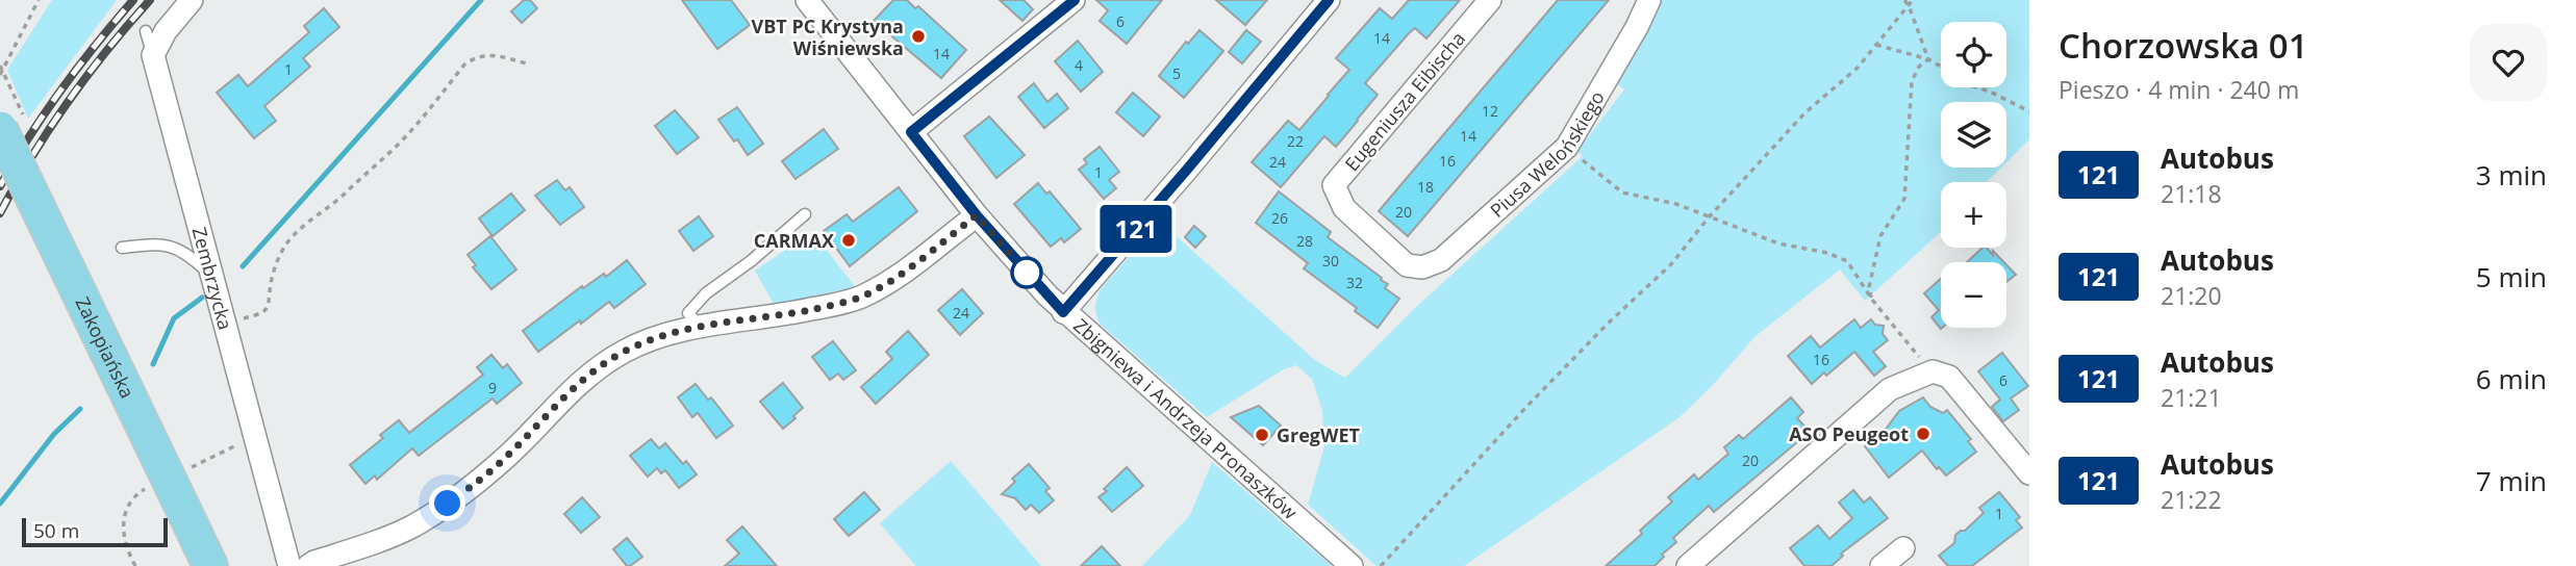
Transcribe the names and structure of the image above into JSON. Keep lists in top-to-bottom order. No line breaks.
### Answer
{"streets":{"main road":["Zakopiańska"],"street":["Eugeniusza Eibischa","Piusa Welońskiego","Zembrzycka","Zbigniewa i Andrzeja Pronaszków"]},"crossings":[["Eugeniusza Eibischa","Piusa Welońskiego"]],"places":["VBT PC Krystyna Wiśniewska","CARMAX","ASO Peugeot","GregWET"],"lines":["bus line 121"],"house_numbers":["6","14","14","4","1","5","12","14","22","16","24","1","18","20","26","28","30","32","24","16","6","9","20","1"],"scale_bar":"50 m","page":{"on_map":"121","heading":["Chorzowska 01","Pieszo · 4 min · 240 m"],"map_buttons":["+","−"],"list":[{"mark":"121","name":"Autobus","note":"21:18","value":"3 min"},{"mark":"121","name":"Autobus","note":"21:20","value":"5 min"},{"mark":"121","name":"Autobus","note":"21:21","value":"6 min"},{"mark":"121","name":"Autobus","note":"21:22","value":"7 min"}],"scale":"50 m"}}
